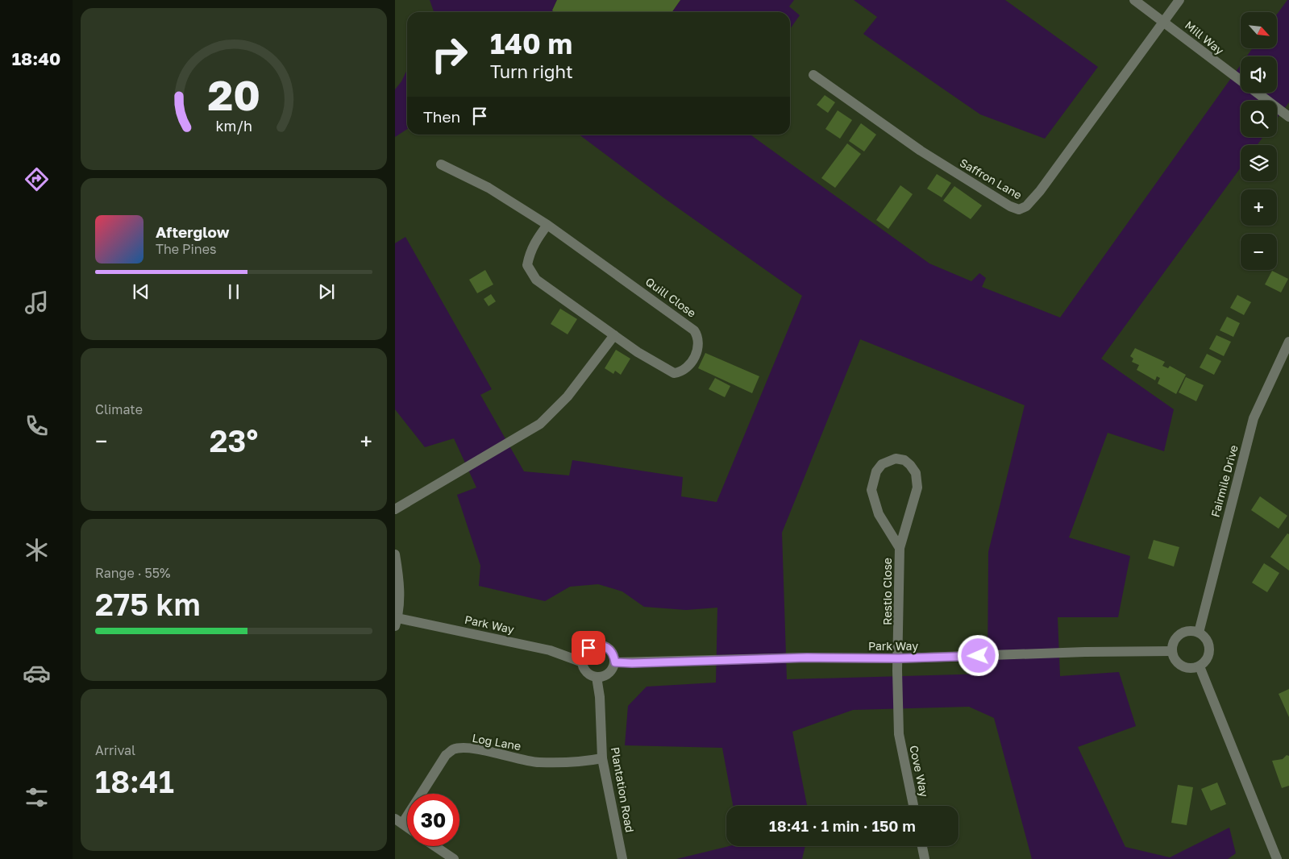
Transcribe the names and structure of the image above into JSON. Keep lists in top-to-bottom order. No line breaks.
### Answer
{"streets":{"street":["Mill Way","Saffron Lane","Quill Close","Fairmile Drive","Restio Close","Park Way","Log Lane","Cove Way","Plantation Road"]},"crossings":[["Mill Way","Saffron Lane"],["Fairmile Drive","Park Way"],["Restio Close","Park Way"],["Restio Close","Cove Way"],["Park Way","Plantation Road"],["Log Lane","Plantation Road"]],"north":"bottom right","page":{"tabs":"18:40","map_buttons":["+","−"],"turn":["140 m","Turn right"],"then":"Then","song":["Afterglow","The Pines"],"tile":["Climate",["Range · 55%","275 km"],["Arrival","18:41"]],"heat":["−","23°","+"],"limit":"30","trip":"18:41 · 1 min · 150 m","gauge":["20","km/h"]}}
